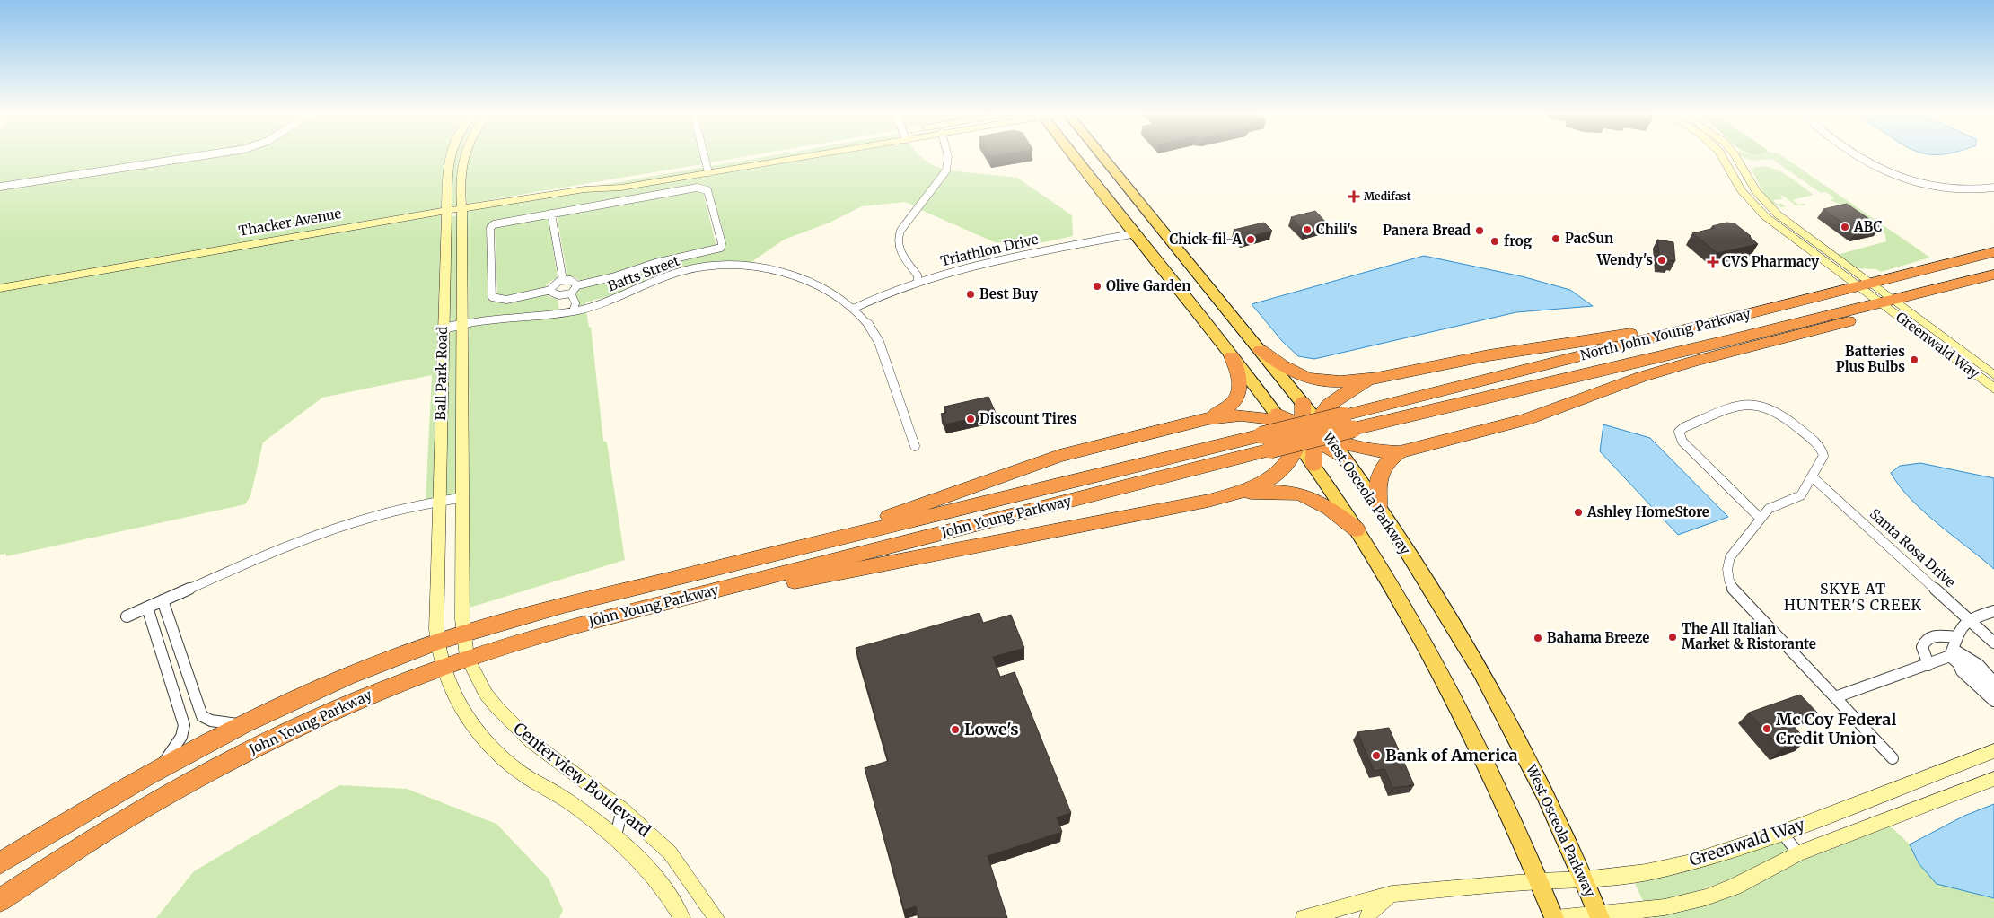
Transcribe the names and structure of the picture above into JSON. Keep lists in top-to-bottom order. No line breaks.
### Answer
{"streets":{"highway":["North John Young Parkway","John Young Parkway"],"main road":["West Osceola Parkway"],"street":["Thacker Avenue","Triathlon Drive","Batts Street","Greenwald Way","Ball Park Road","Santa Rosa Drive","Centerview Boulevard"]},"crossings":[["Thacker Avenue","Ball Park Road"],["Triathlon Drive","Batts Street"],["Batts Street","Ball Park Road"],["North John Young Parkway","Greenwald Way"],["North John Young Parkway","John Young Parkway"],["Greenwald Way","West Osceola Parkway"],["Ball Park Road","John Young Parkway"],["Ball Park Road","Centerview Boulevard"],["John Young Parkway","Centerview Boulevard"]],"districts":["SKYE AT HUNTER'S CREEK"],"places":{"health":["Medifast","CVS Pharmacy"],"other":["ABC","Chili's","Panera Bread","PacSun","Chick-fil-A","frog","Wendy's","Olive Garden","Best Buy","Batteries Plus Bulbs","Discount Tires","Ashley HomeStore","The All Italian Market & Ristorante","Bahama Breeze","Mc Coy Federal Credit Union","Lowe's","Bank of America"]}}
